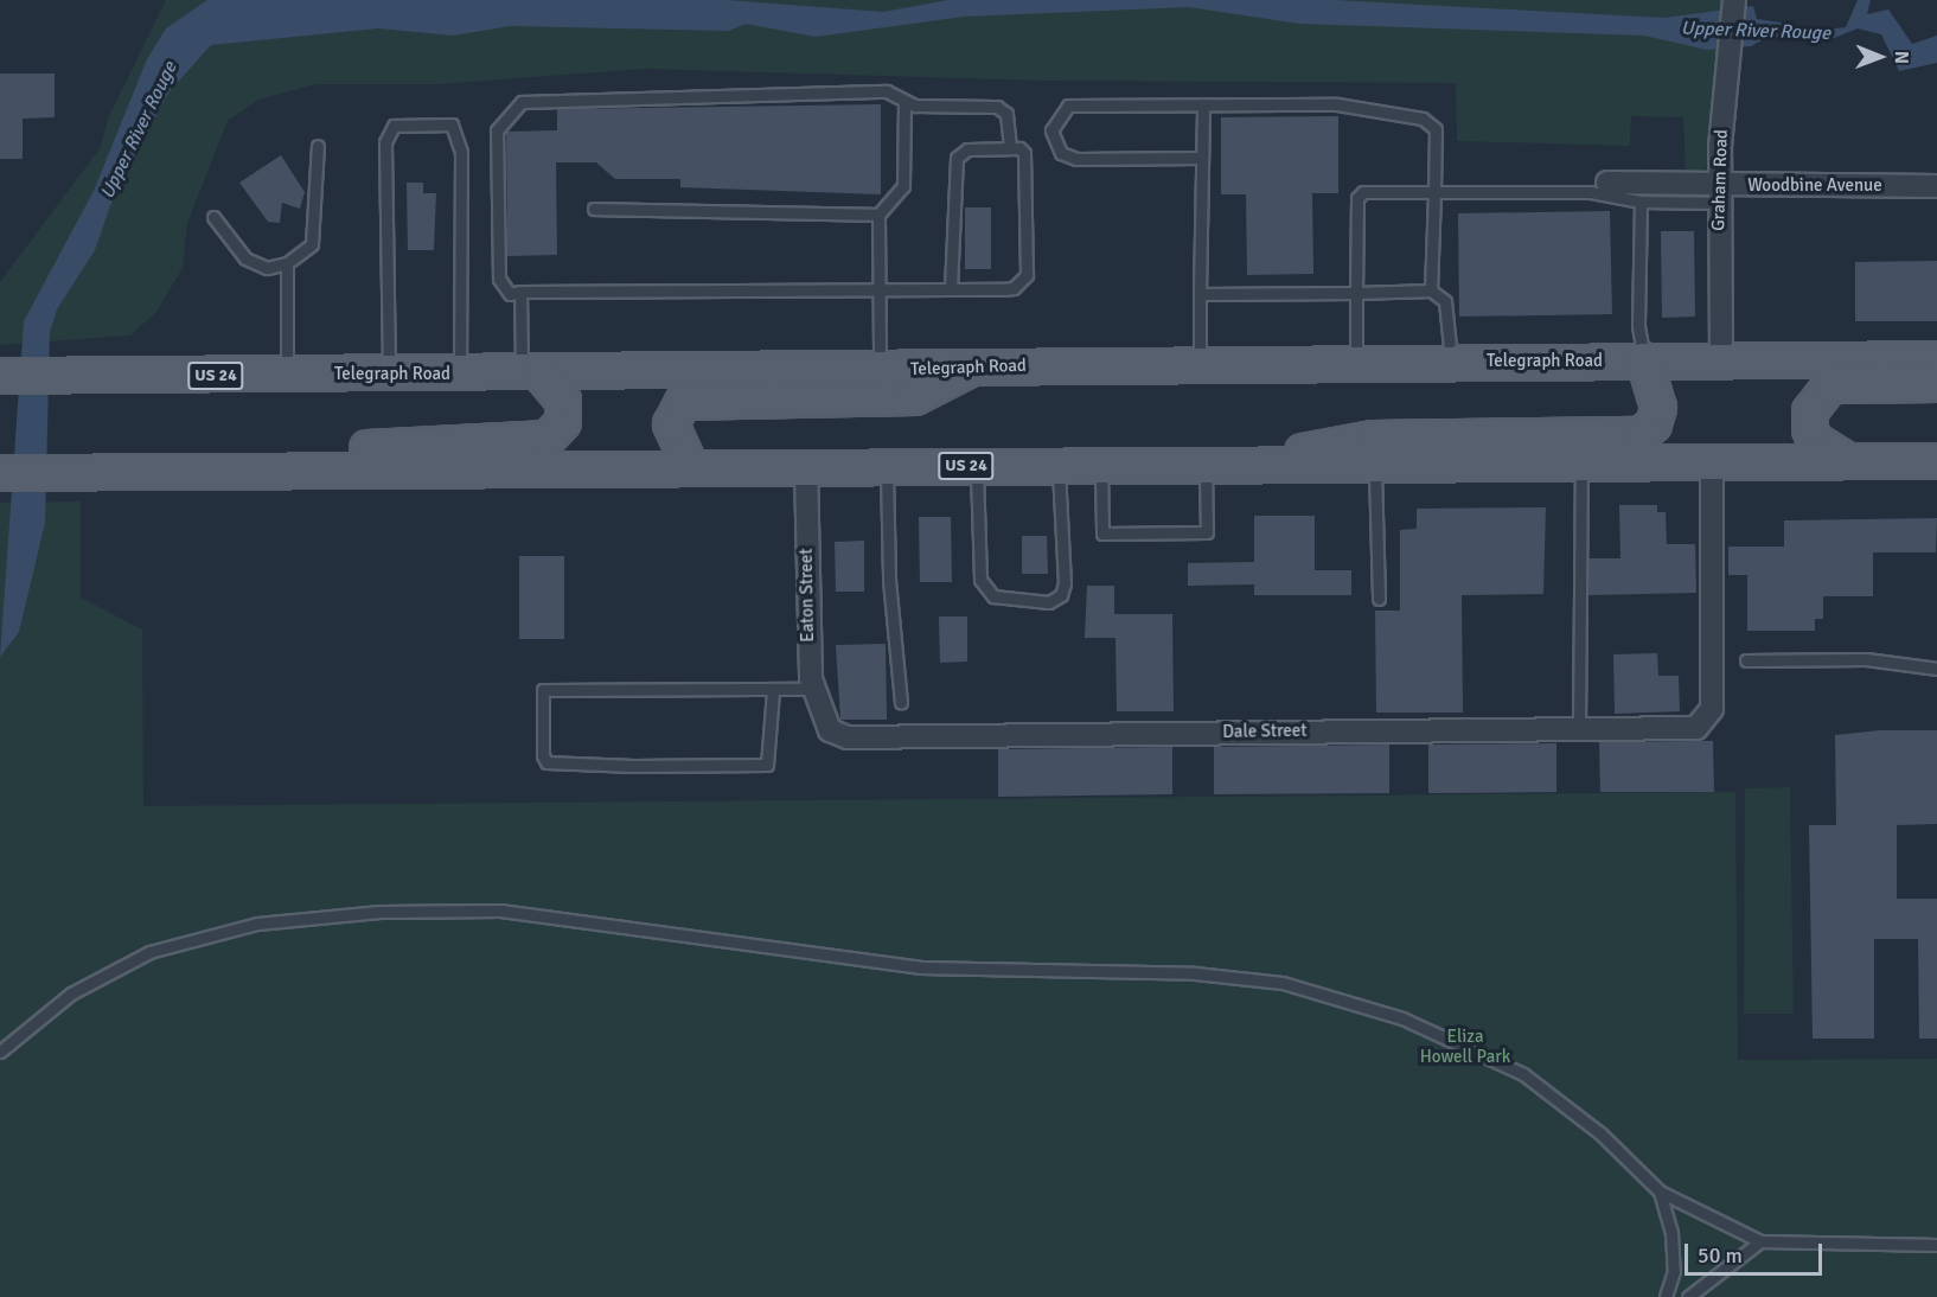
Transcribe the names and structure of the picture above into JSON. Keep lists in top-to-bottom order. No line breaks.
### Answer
{"streets":{"main road":["Telegraph Road","US 24"],"street":["Graham Road","Woodbine Avenue","Eaton Street","Dale Street"]},"crossings":[["Graham Road","Woodbine Avenue"],["Graham Road","Telegraph Road"],["US 24","Eaton Street"],["US 24","Dale Street"],["Eaton Street","Dale Street"]],"water":["Upper River Rouge"],"parks":["Eliza Howell Park"],"scale_bar":"50 m","north":"right"}
